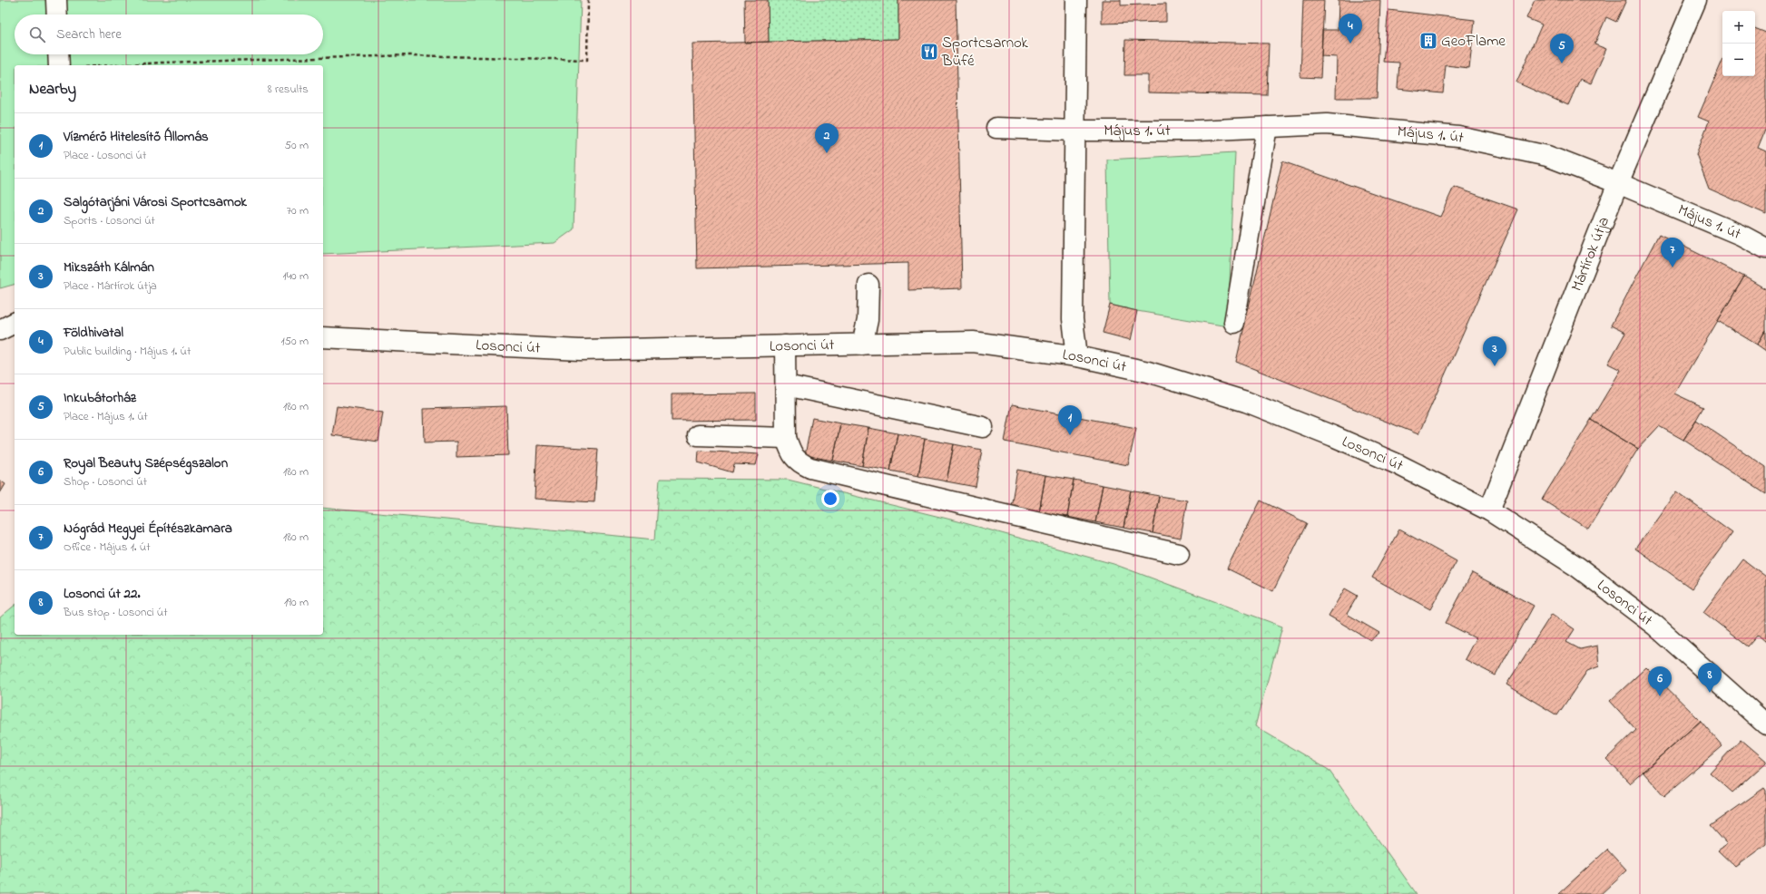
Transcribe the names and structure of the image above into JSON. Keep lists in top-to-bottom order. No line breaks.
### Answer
{"streets":{"street":["Május 1. út","Mártírok útja","Losonci út"]},"crossings":[["Május 1. út","Mártírok útja"],["Mártírok útja","Losonci út"]],"places":{"building":["GeoFlame"],"restaurant":["Sportcsarnok Büfé"]},"page":{"map_buttons":["+","−"],"pins":["4","5","2","7","3","1","8","6"],"search":"Search here","heading":["Nearby","8 results"],"list":[{"mark":"1","name":"Vízmérő Hitelesítő Állomás","note":"Place · Losonci út","value":"50 m"},{"mark":"2","name":"Salgótarjáni Városi Sportcsarnok","note":"Sports · Losonci út","value":"70 m"},{"mark":"3","name":"Mikszáth Kálmán","note":"Place · Mártírok útja","value":"140 m"},{"mark":"4","name":"Földhivatal","note":"Public building · Május 1. út","value":"150 m"},{"mark":"5","name":"Inkubátorház","note":"Place · Május 1. út","value":"180 m"},{"mark":"6","name":"Royal Beauty Szépségszalon","note":"Shop · Losonci út","value":"180 m"},{"mark":"7","name":"Nógrád Megyei Építészkamara","note":"Office · Május 1. út","value":"180 m"},{"mark":"8","name":"Losonci út 22.","note":"Bus stop · Losonci út","value":"190 m"}]}}
